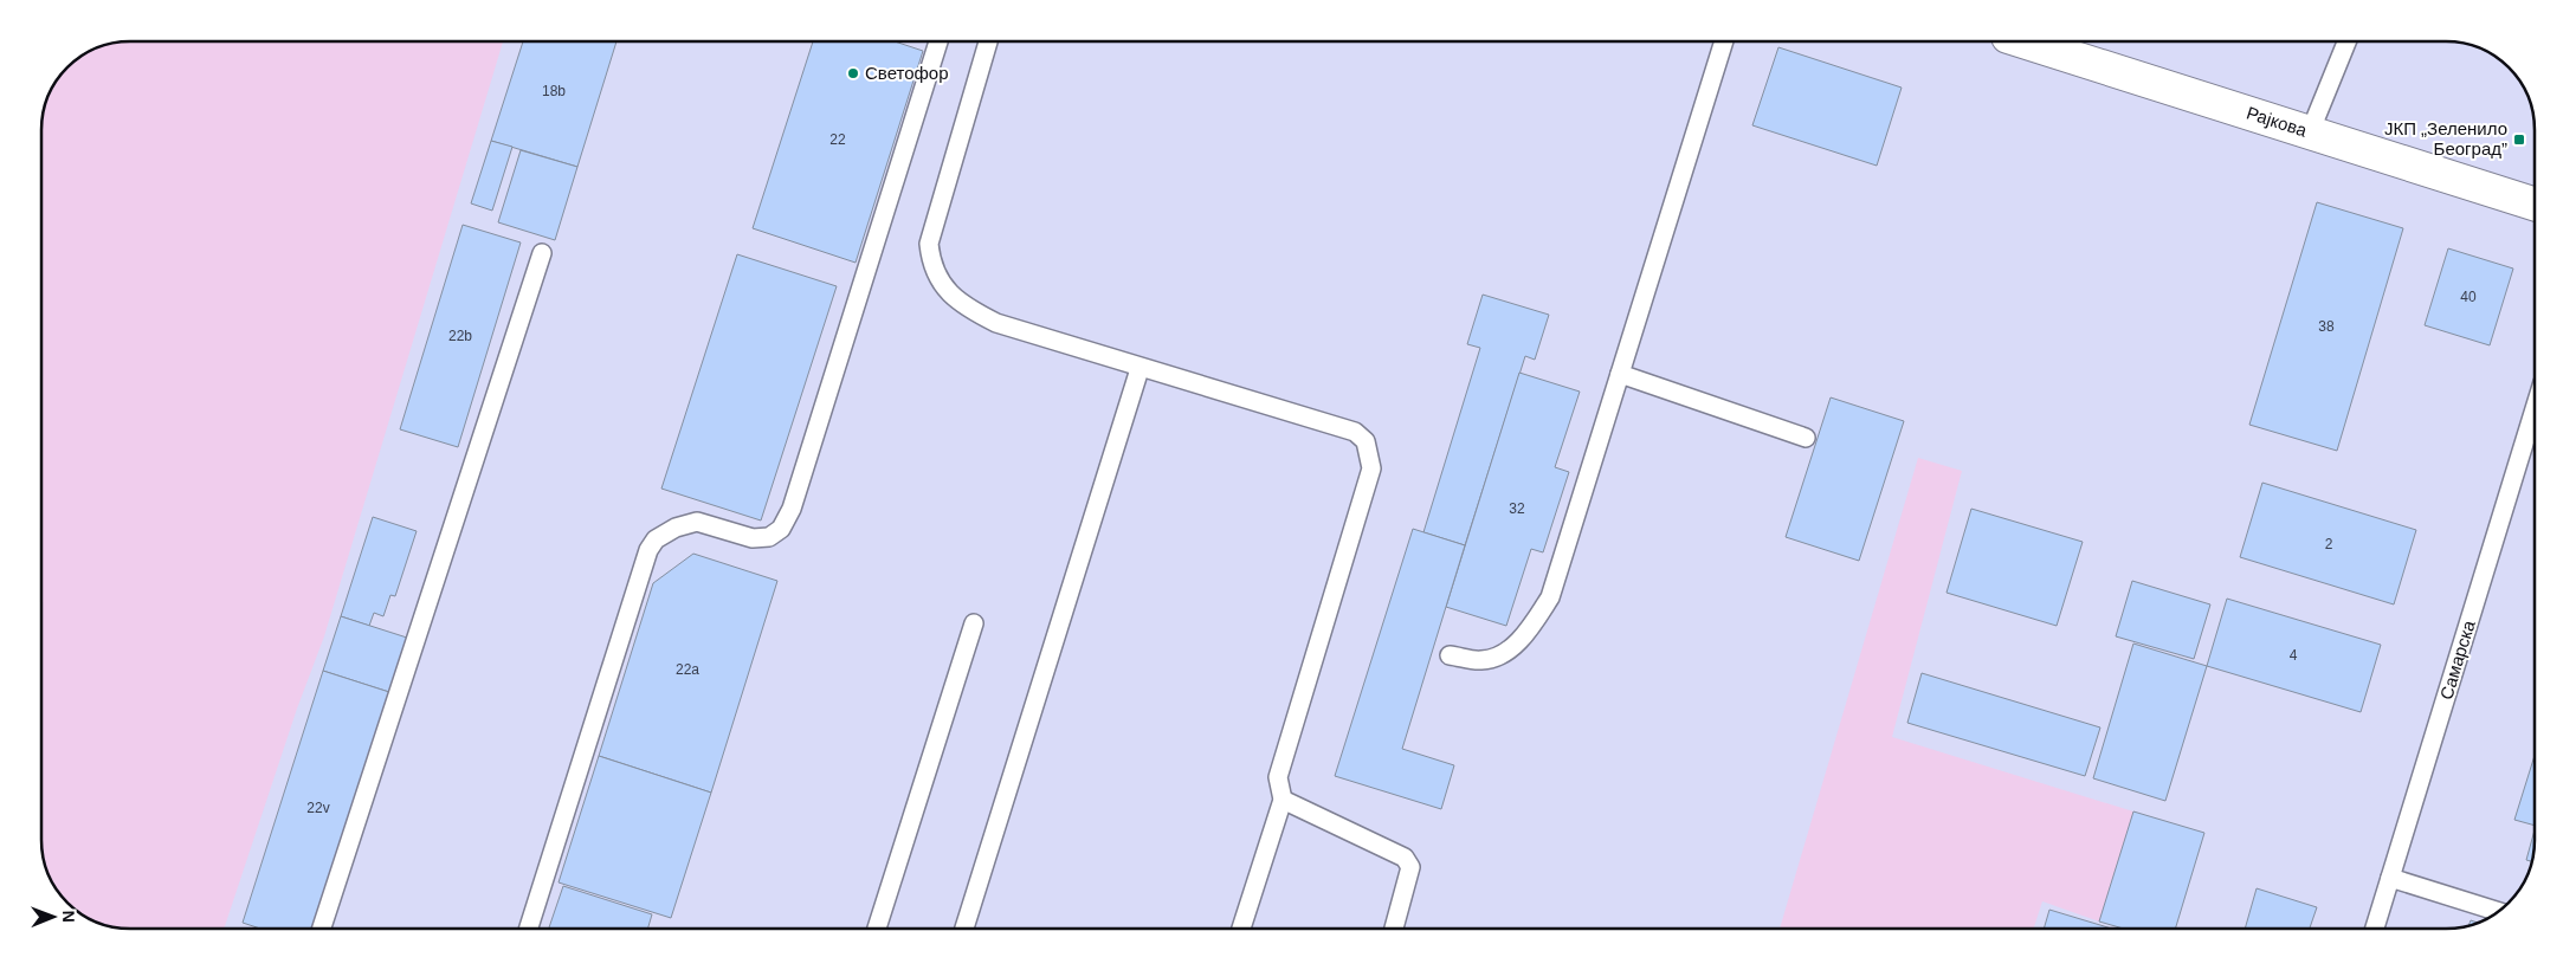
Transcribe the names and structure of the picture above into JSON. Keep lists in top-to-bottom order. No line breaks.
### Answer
{"streets":{"street":["Рајкова"],"lane":["Самарска"]},"places":{"other":["Светофор"],"transit":["ЈКП „Зеленило Београд”"]},"house_numbers":["18b","22","40","38","22b","32","2","4","22a","22v"],"north":"right"}
